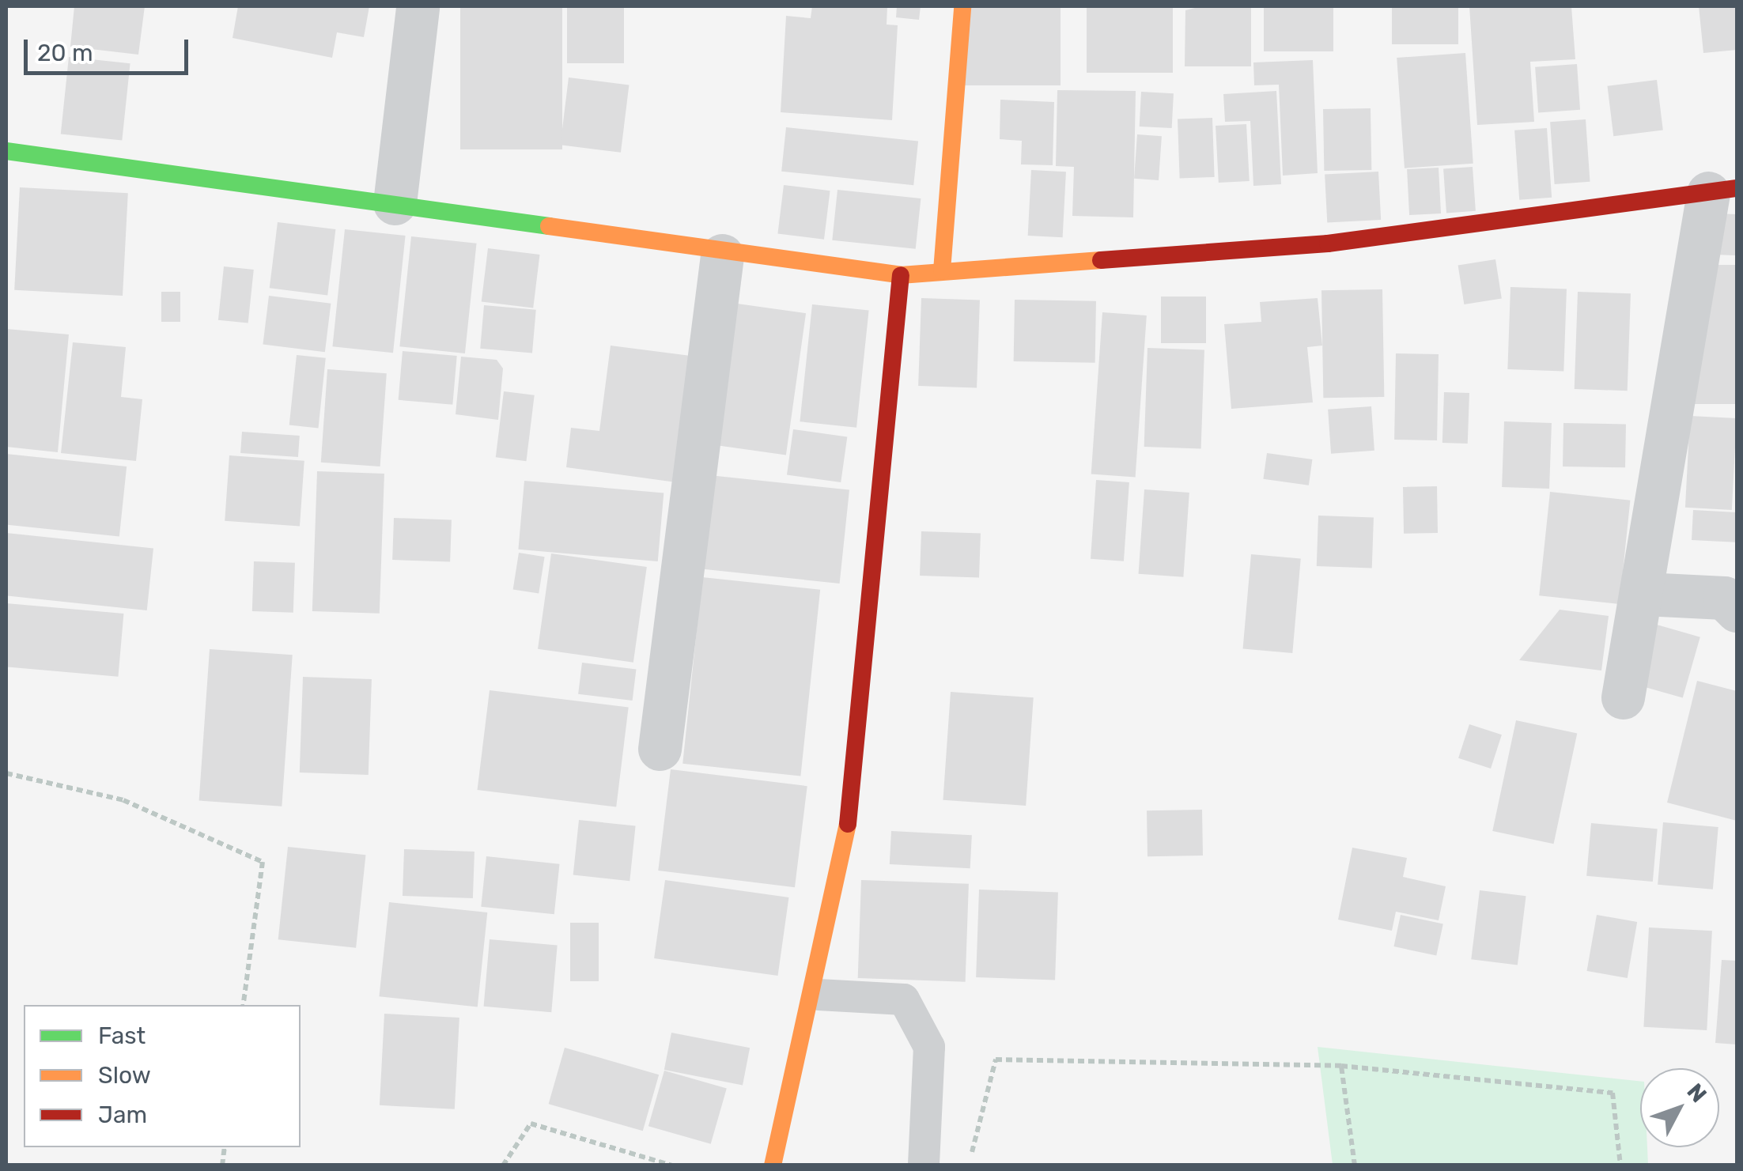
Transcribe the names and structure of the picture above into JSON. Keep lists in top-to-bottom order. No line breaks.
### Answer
{"legend":["Fast","Slow","Jam"],"scale_bar":"20 m","north":"top right"}
